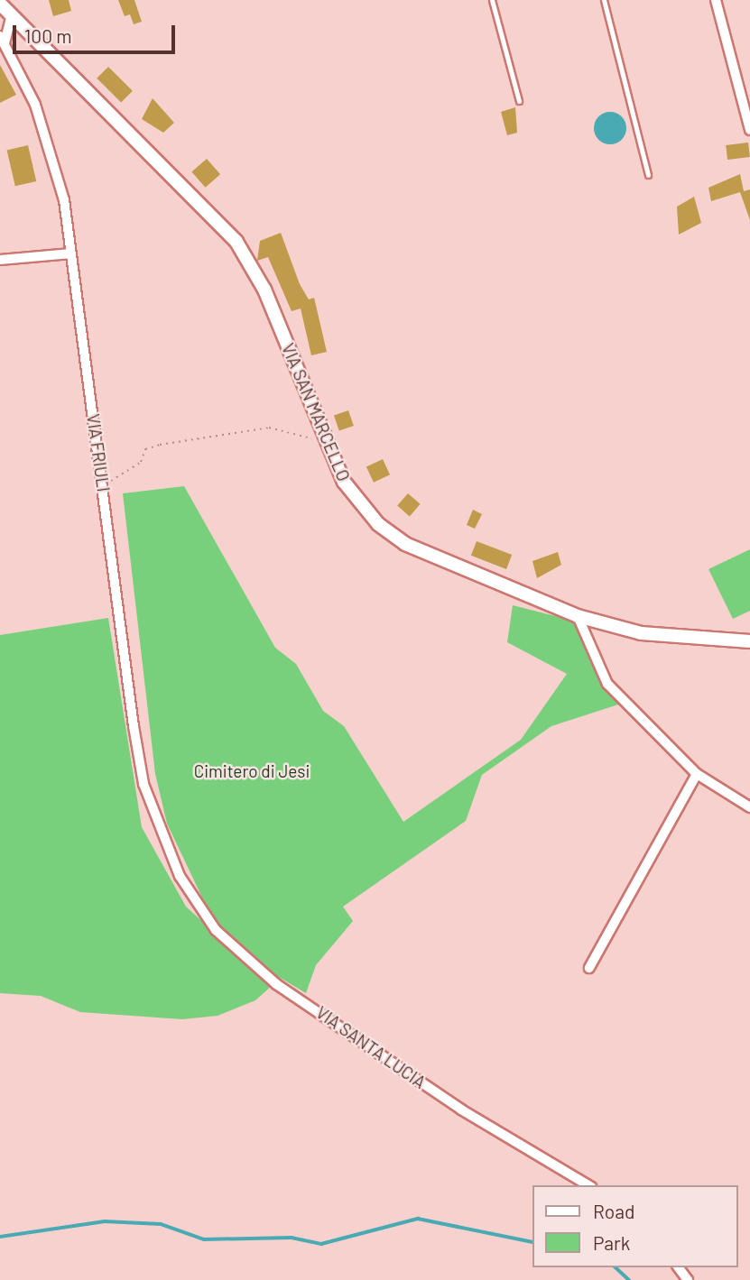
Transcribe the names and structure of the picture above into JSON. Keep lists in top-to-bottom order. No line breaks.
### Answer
{"streets":{"main road":["VIA SAN MARCELLO"],"street":["VIA FRIULI","VIA SANTA LUCIA"]},"crossings":[["VIA FRIULI","VIA SANTA LUCIA"]],"parks":["Cimitero di Jesi"],"legend":["Road","Park"],"scale_bar":"100 m"}
